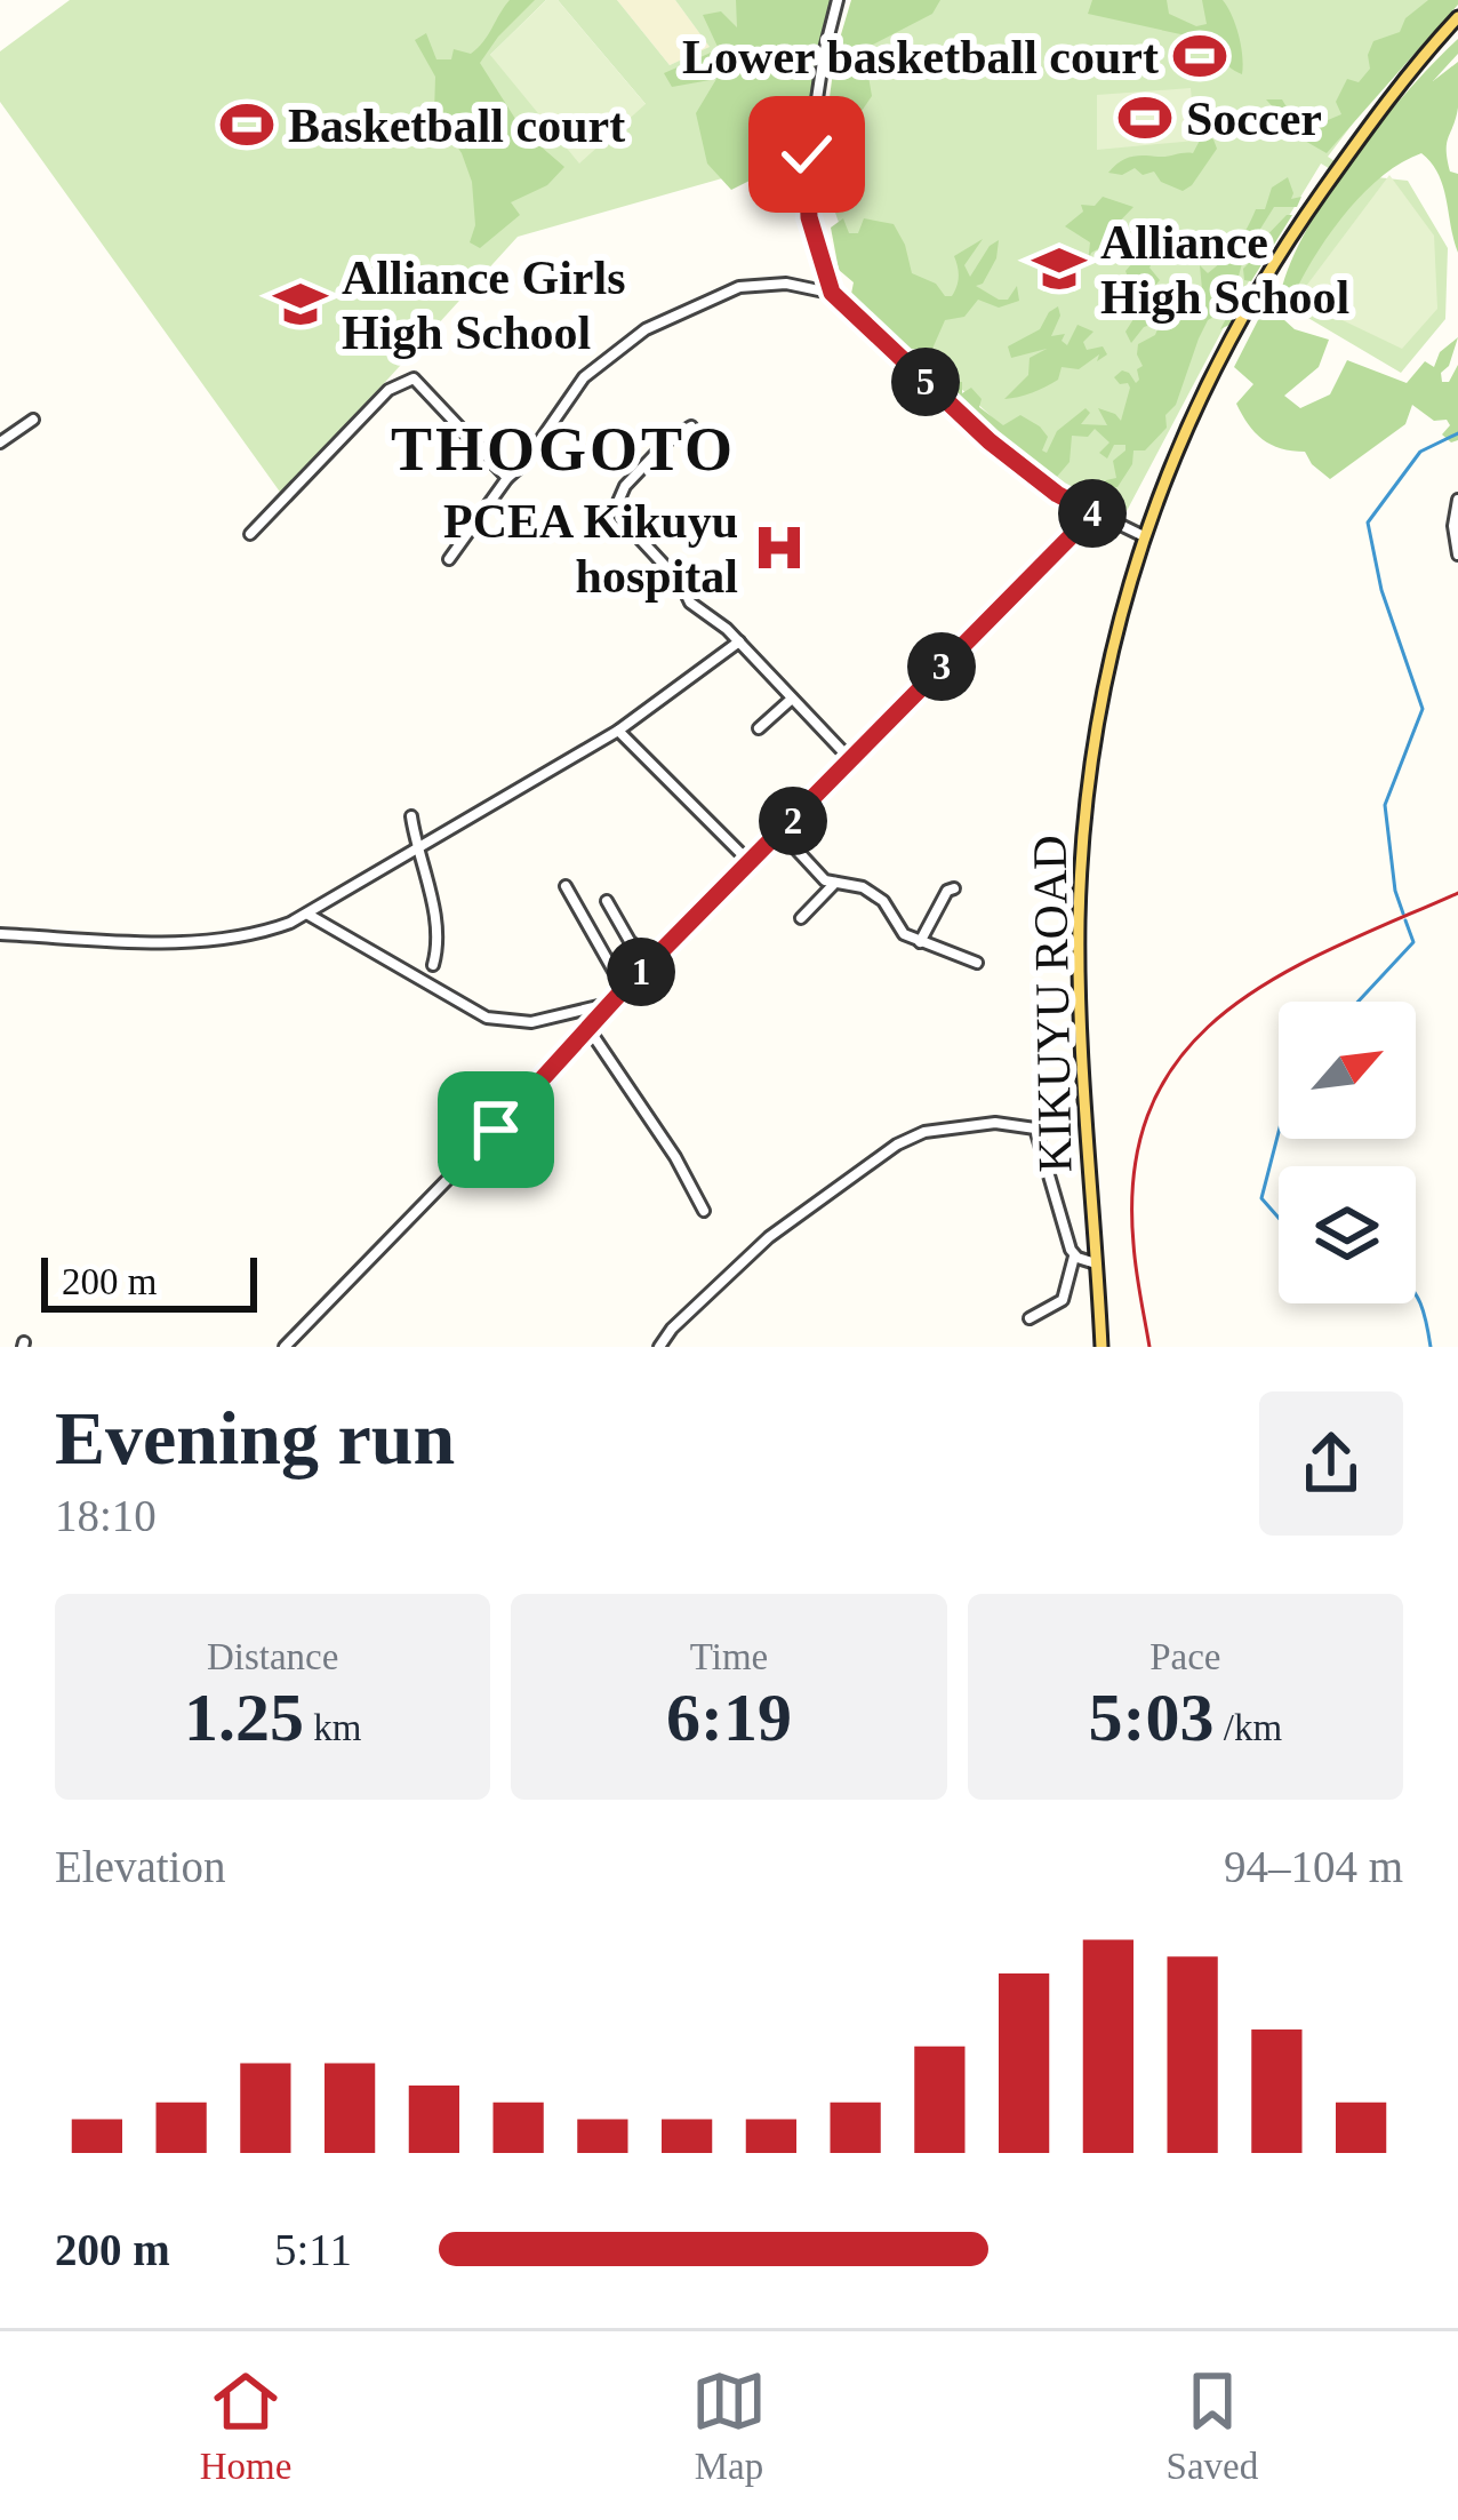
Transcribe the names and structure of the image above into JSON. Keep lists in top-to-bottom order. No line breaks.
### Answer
{"streets":{"main road":["KIKUYU ROAD"]},"districts":["THOGOTO"],"places":{"sports":["Lower basketball court","Soccer","Basketball court"],"school or university":["Alliance High School","Alliance Girls High School"],"hospital":["PCEA Kikuyu hospital"]},"scale_bar":"200 m","north":"top right","page":{"pins":["5","4","3","2","1"],"scale":"200 m","heading":["Evening run","18:10"],"stats":[["Distance","1.25 km"],["Time","6:19"],["Pace","5:03 /km"]],"chart":["Elevation","94–104 m"],"list":[{"name":"200 m","note":"5:11"}],"tabs":["Home","Map","Saved"]}}
